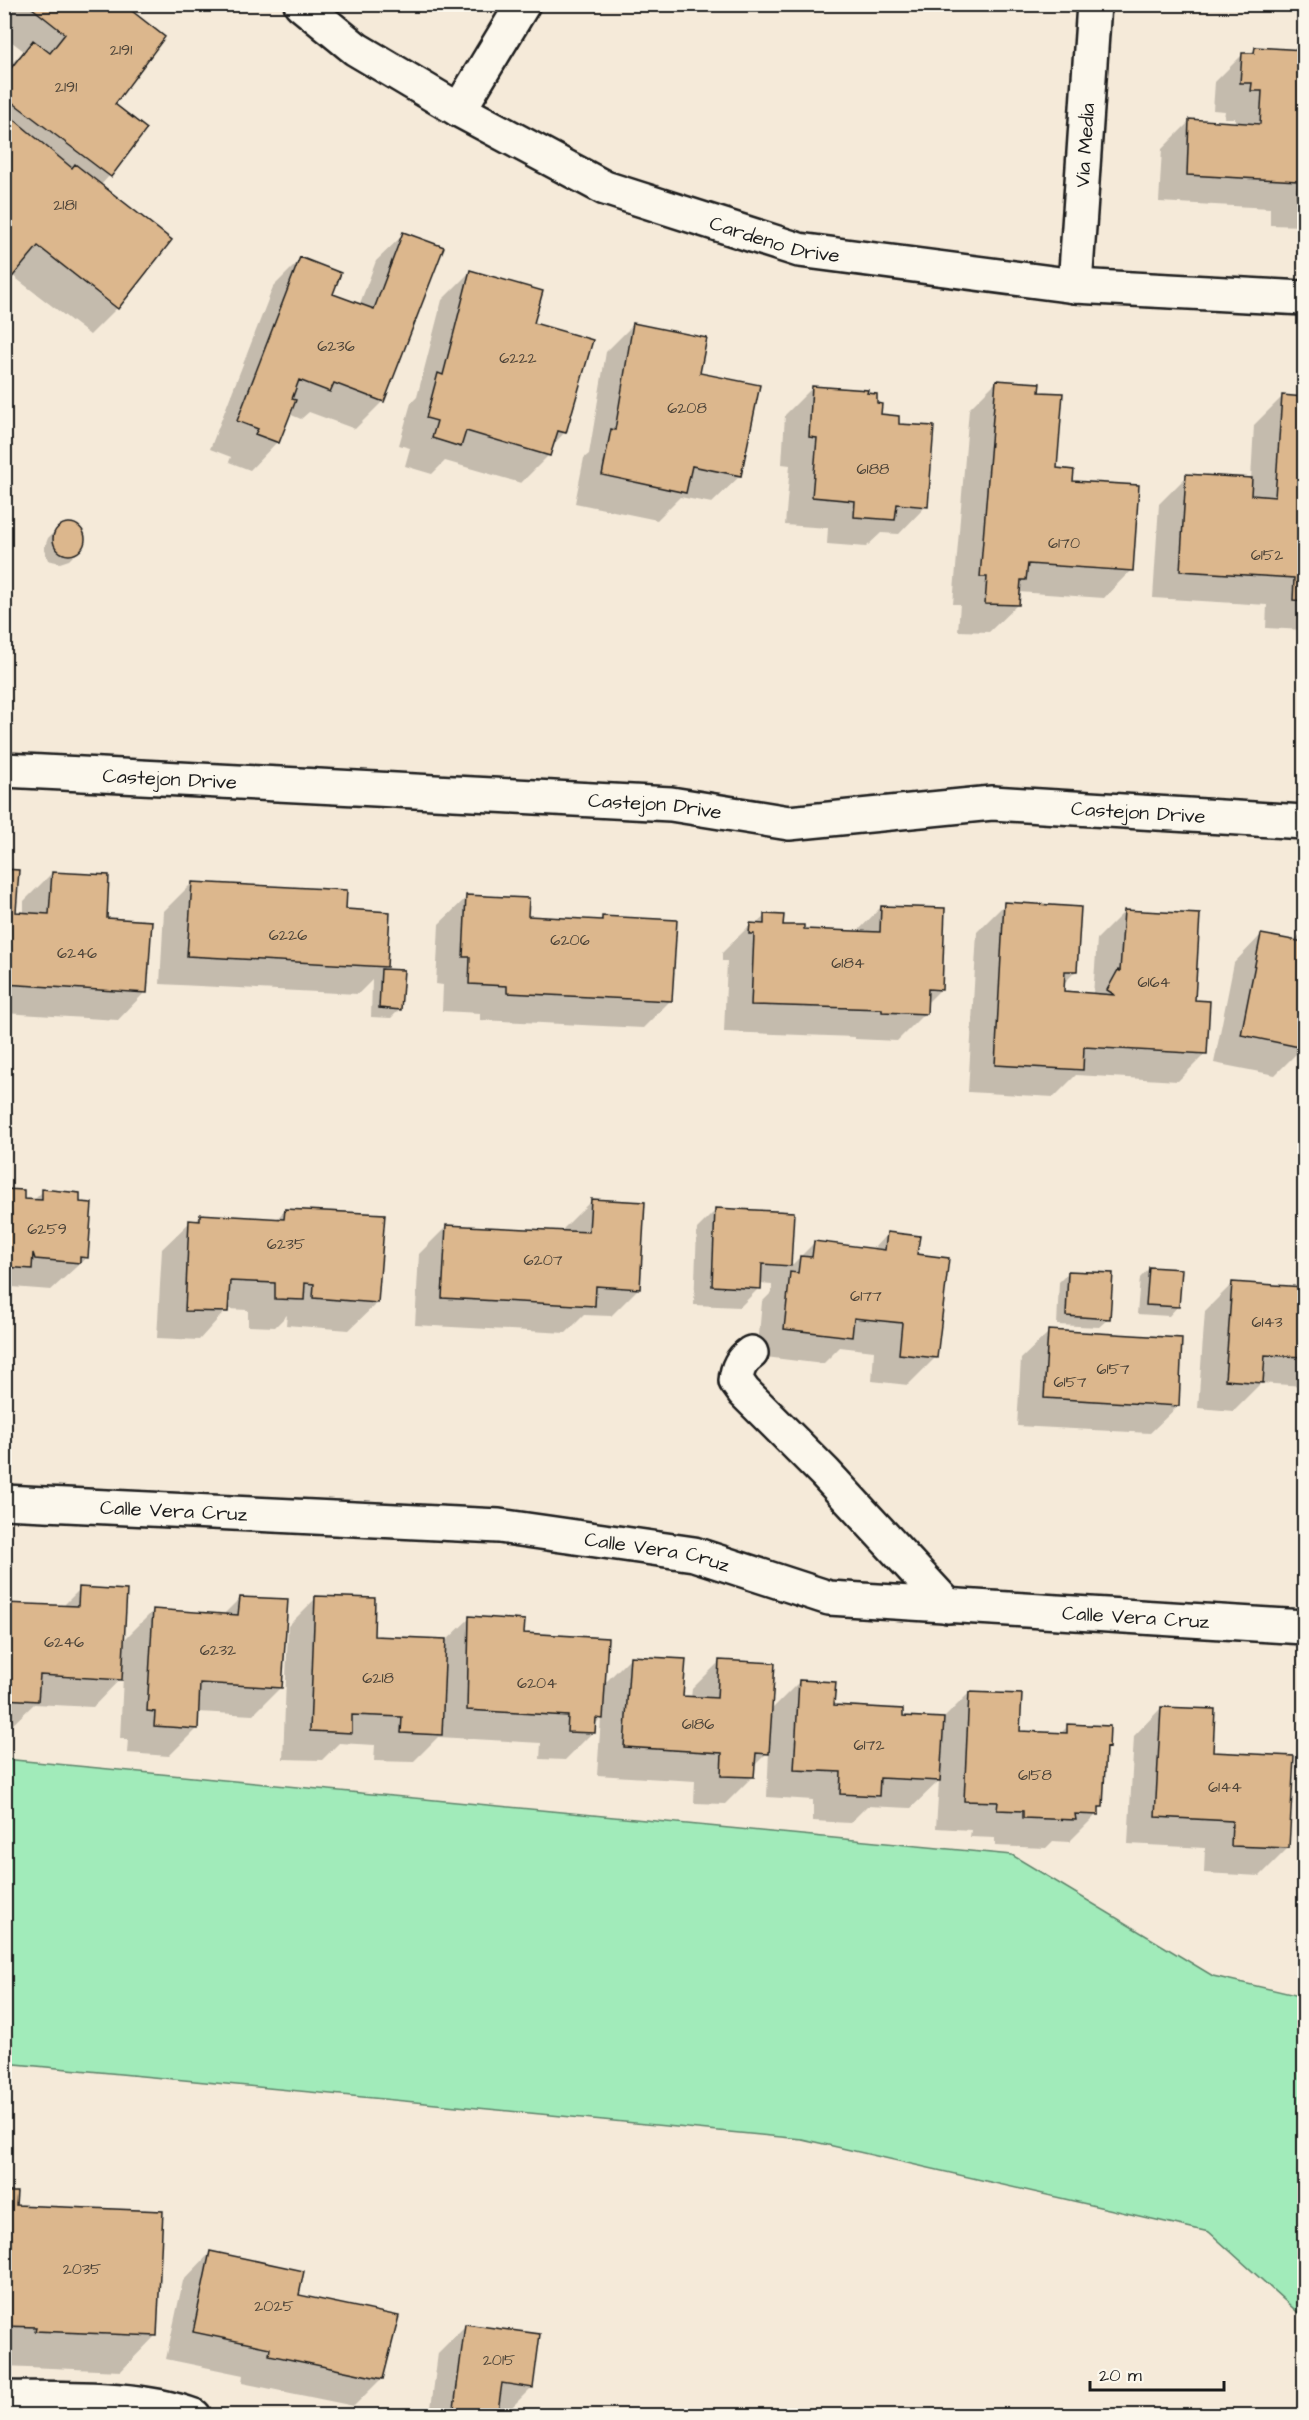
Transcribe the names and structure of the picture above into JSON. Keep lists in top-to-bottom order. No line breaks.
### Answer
{"streets":{"street":["Via Media","Cardeno Drive","Castejon Drive","Calle Vera Cruz"]},"crossings":[["Via Media","Cardeno Drive"]],"house_numbers":["2191","2191","2181","6236","6222","6208","6188","6170","6152","6226","6206","6246","6184","6164","6259","6235","6207","6177","6143","6157","6157","6246","6232","6218","6204","6186","6172","6158","6144","2035","2025","2015"],"scale_bar":"20 m"}
